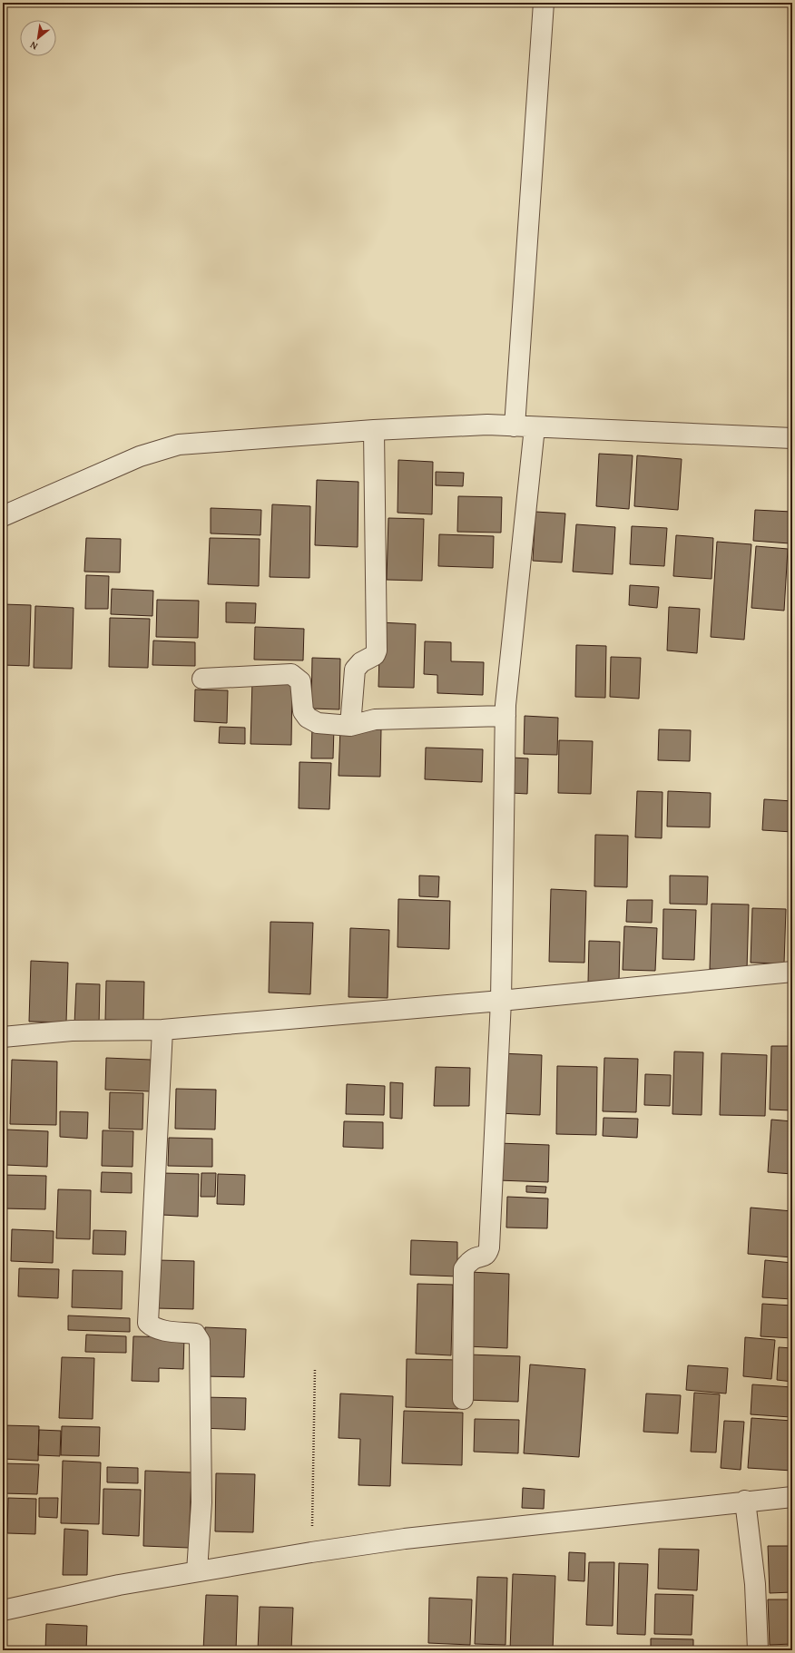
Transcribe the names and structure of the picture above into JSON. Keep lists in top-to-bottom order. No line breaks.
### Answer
{"north":"bottom left"}
